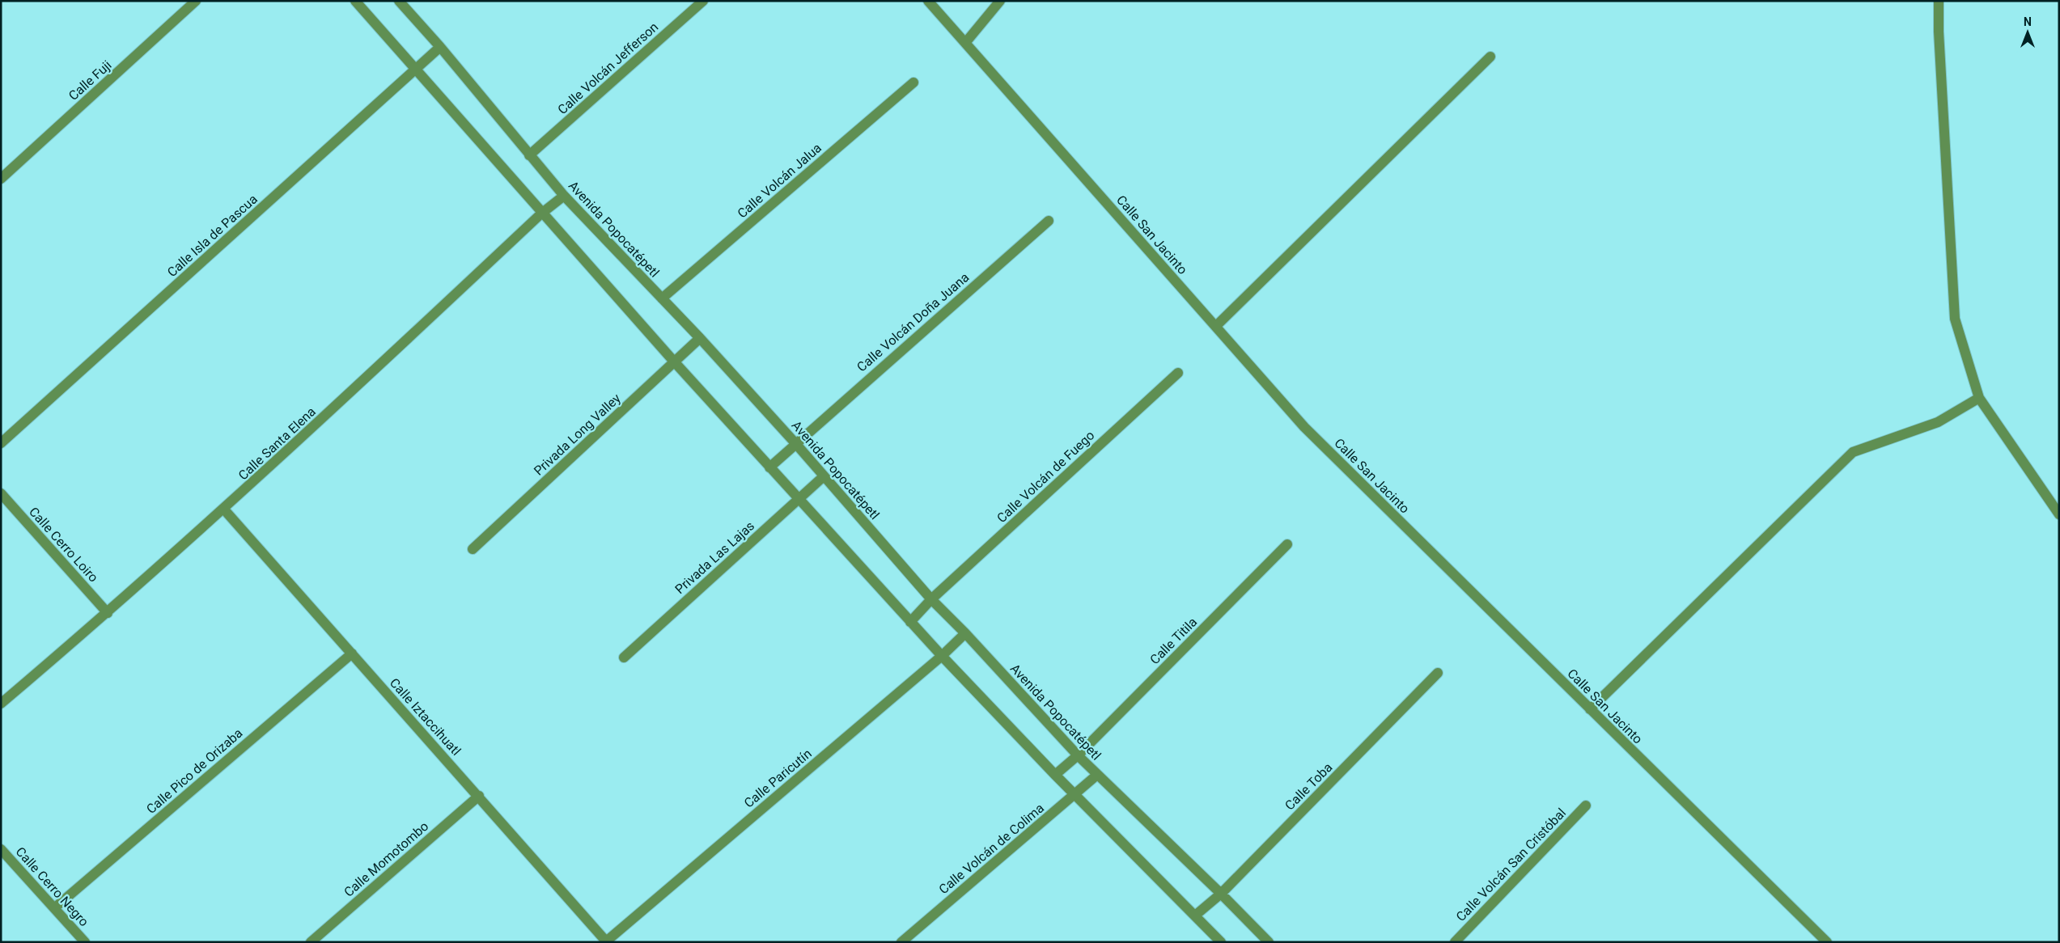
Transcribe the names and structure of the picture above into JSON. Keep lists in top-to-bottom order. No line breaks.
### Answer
{"streets":{"street":["Calle Volcán Jefferson","Calle Fuji","Calle Volcán Jalua","Avenida Popocatépetl","Calle San Jacinto","Calle Isla de Pascua","Calle Volcán Doña Juana","Privada Long Valley","Calle Santa Elena","Calle Volcán de Fuego","Calle Cerro Loiro","Privada Las Lajas","Calle Titila","Calle Iztaccihuatl","Calle Pico de Orizaba","Calle Paricutín","Calle Toba","Calle Volcán de Colima","Calle Momotombo","Calle Volcán San Cristóbal","Calle Cerro Negro"]},"crossings":[["Calle Volcán Jefferson","Avenida Popocatépetl"],["Calle Volcán Jalua","Avenida Popocatépetl"],["Avenida Popocatépetl","Calle Isla de Pascua"],["Avenida Popocatépetl","Calle Volcán Doña Juana"],["Avenida Popocatépetl","Privada Long Valley"],["Avenida Popocatépetl","Calle Santa Elena"],["Avenida Popocatépetl","Calle Volcán de Fuego"],["Avenida Popocatépetl","Privada Las Lajas"],["Avenida Popocatépetl","Calle Titila"],["Avenida Popocatépetl","Calle Paricutín"],["Avenida Popocatépetl","Calle Toba"],["Avenida Popocatépetl","Calle Volcán de Colima"],["Calle Santa Elena","Calle Cerro Loiro"],["Calle Santa Elena","Calle Iztaccihuatl"],["Calle Iztaccihuatl","Calle Pico de Orizaba"],["Calle Iztaccihuatl","Calle Paricutín"],["Calle Iztaccihuatl","Calle Momotombo"],["Calle Pico de Orizaba","Calle Cerro Negro"]],"north":"top"}
